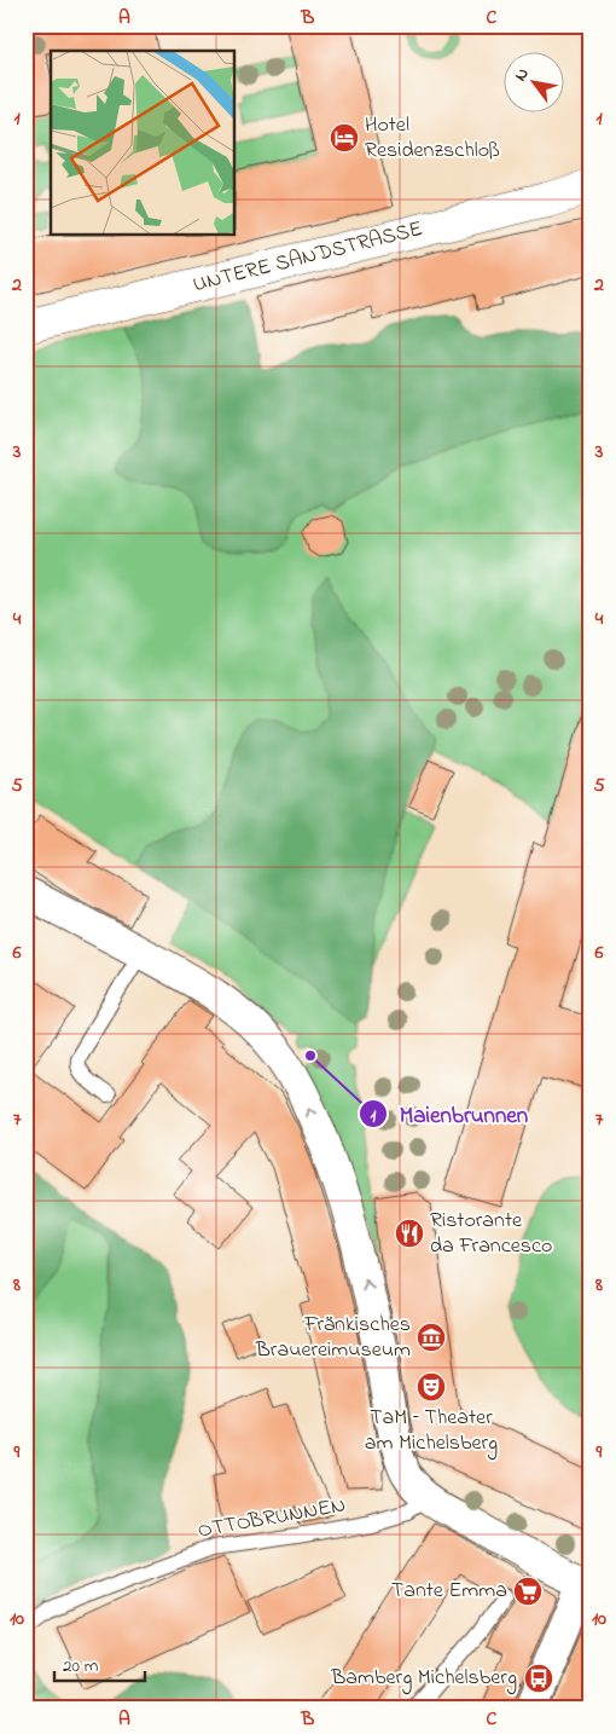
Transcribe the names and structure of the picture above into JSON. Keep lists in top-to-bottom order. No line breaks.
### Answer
{"streets":{"street":["UNTERE SANDSTRASSE"],"lane":["OTTOBRUNNEN"]},"places":{"hotel":["Hotel Residenzschloß"],"other":["Maienbrunnen"],"restaurant":["Ristorante da Francesco"],"museum":["Fränkisches Brauereimuseum"],"theatre":["TaM – Theater am Michelsberg"],"supermarket":["Tante Emma"],"bus stop":["Bamberg Michelsberg"]},"scale_bar":"20 m","north":"top left","grid":{"columns":["A","B","C"],"rows":["1","2","3","4","5","6","7","8","9","10"]}}
